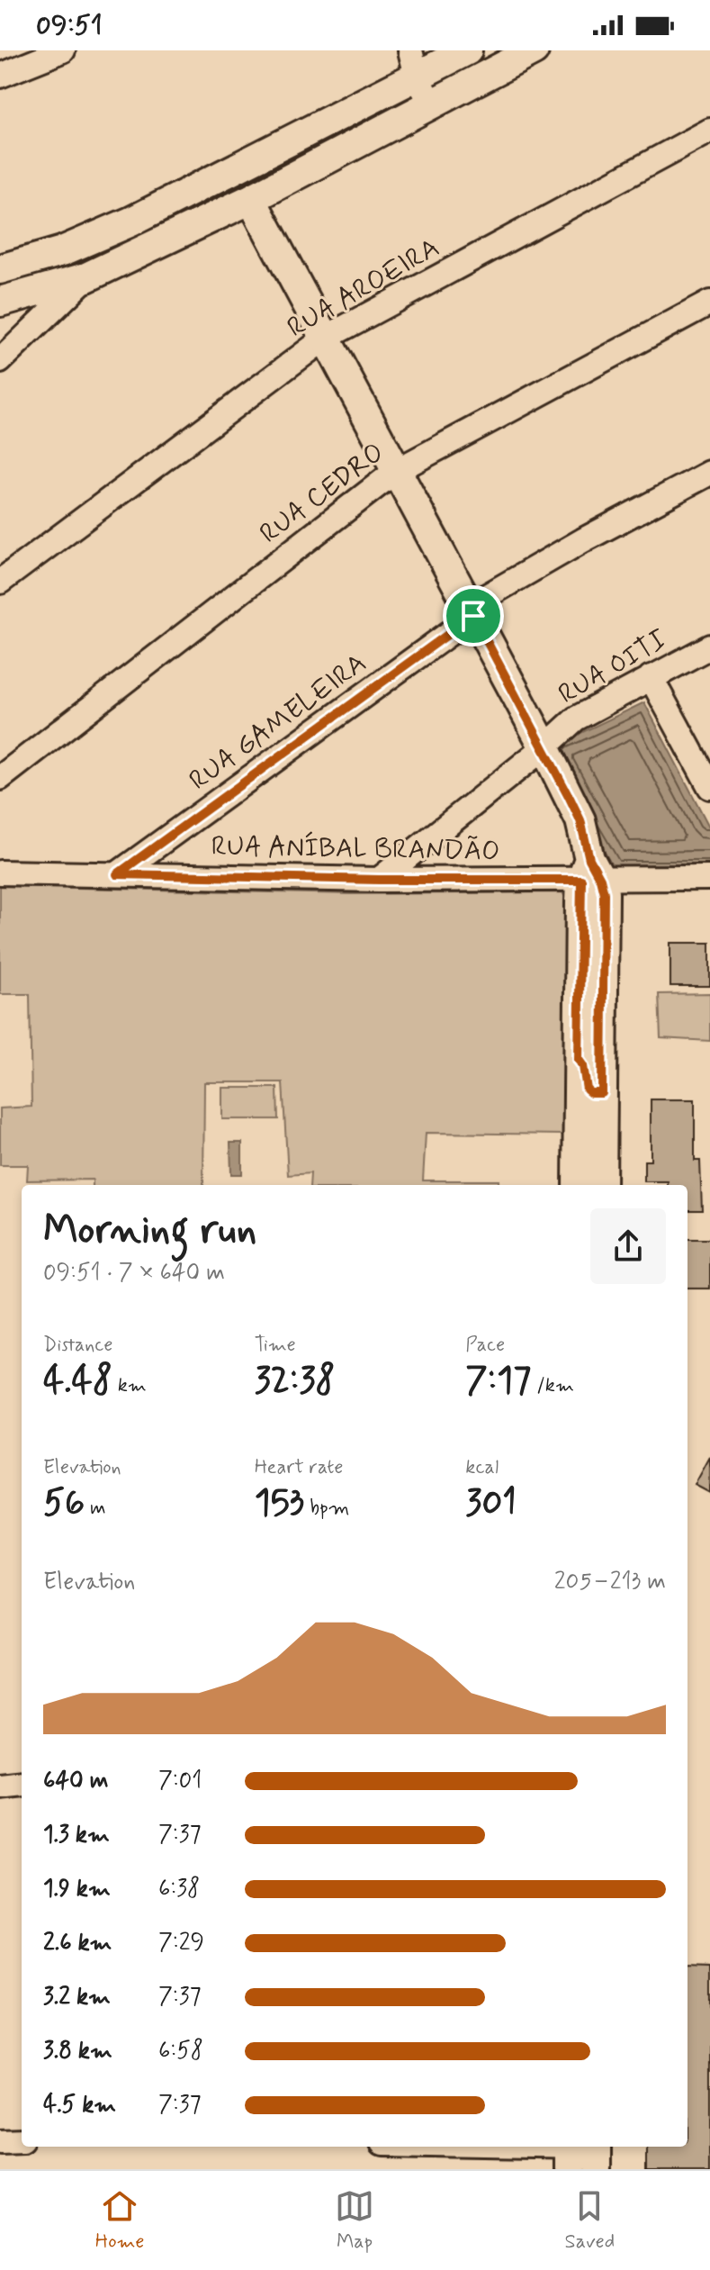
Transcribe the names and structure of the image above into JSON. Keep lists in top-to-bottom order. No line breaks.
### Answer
{"streets":{"street":["RUA AROEIRA","RUA CEDRO","RUA OITI","RUA GAMELEIRA","RUA ANÍBAL BRANDÃO"]},"crossings":[["RUA OITI","RUA ANÍBAL BRANDÃO"],["RUA GAMELEIRA","RUA ANÍBAL BRANDÃO"]],"page":{"status":"09:51","heading":["Morning run","09:51 · 7 × 640 m"],"stats":[["Distance","4.48 km"],["Time","32:38"],["Pace","7:17 /km"],["Elevation","56 m"],["Heart rate","153 bpm"],["kcal","301"]],"chart":["Elevation","205–213 m"],"list":[{"name":"640 m","note":"7:01"},{"name":"1.3 km","note":"7:37"},{"name":"1.9 km","note":"6:38"},{"name":"2.6 km","note":"7:29"},{"name":"3.2 km","note":"7:37"},{"name":"3.8 km","note":"6:58"},{"name":"4.5 km","note":"7:37"}],"tabs":["Home","Map","Saved"]}}
